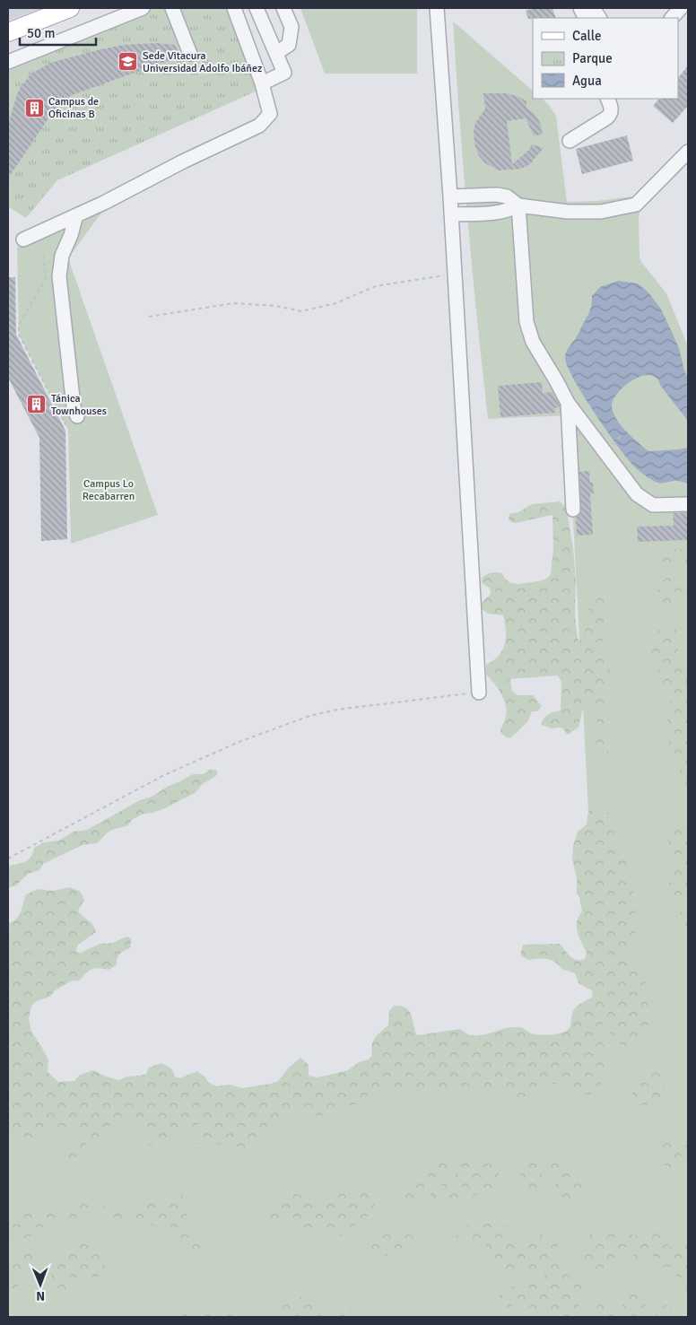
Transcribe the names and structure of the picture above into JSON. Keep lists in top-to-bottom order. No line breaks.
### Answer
{"parks":["Campus Lo Recabarren"],"places":{"school or university":["Sede Vitacura Universidad Adolfo Ibáñez"],"building":["Campus de Oficinas B","Tánica Townhouses"]},"legend":["Calle","Parque","Agua"],"scale_bar":"50 m","north":"bottom"}
